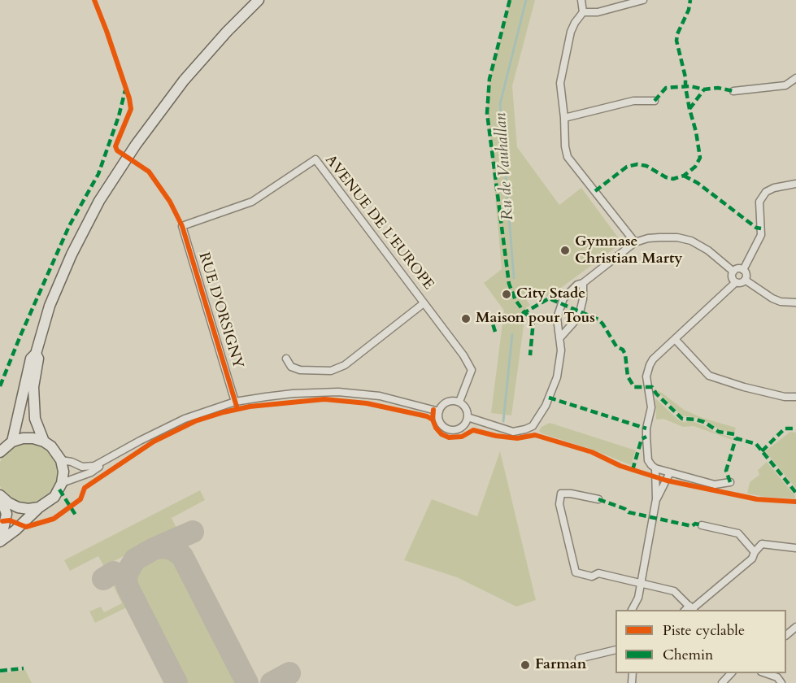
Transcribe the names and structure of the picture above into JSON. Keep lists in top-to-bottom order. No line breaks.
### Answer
{"streets":{"street":["AVENUE DE L'EUROPE","RUE D'ORSIGNY"]},"crossings":[["AVENUE DE L'EUROPE","RUE D'ORSIGNY"]],"water":["Ru de Vauhallan"],"places":["Gymnase Christian Marty","City Stade","Maison pour Tous","Farman"],"legend":["Piste cyclable","Chemin"]}
